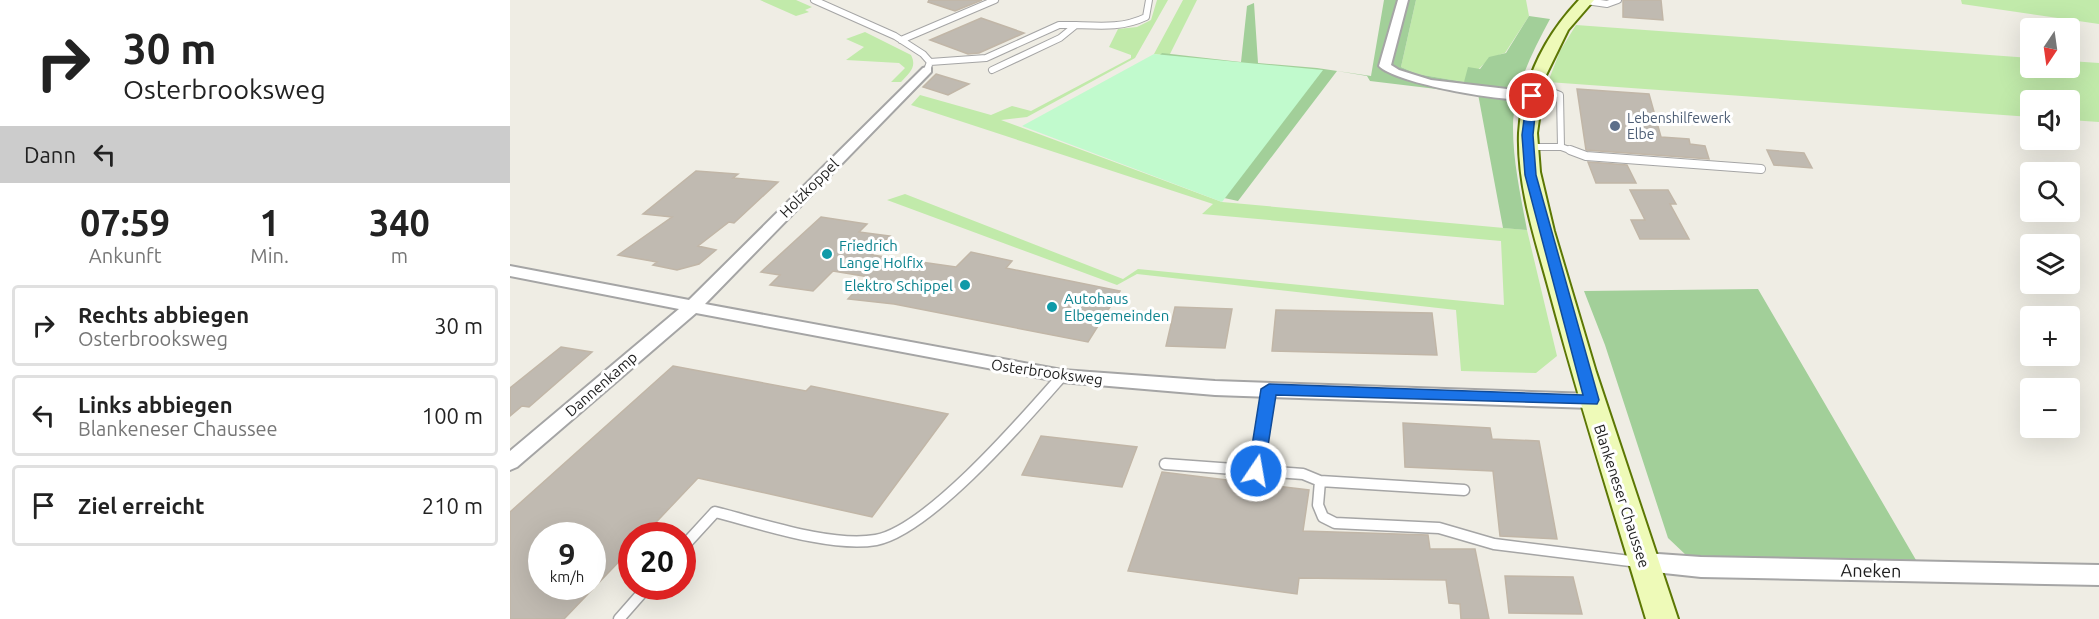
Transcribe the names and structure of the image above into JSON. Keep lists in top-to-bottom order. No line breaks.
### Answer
{"streets":{"main road":["Blankeneser Chaussee"],"street":["Holzkoppel","Osterbrooksweg","Dannenkamp","Aneken"]},"crossings":[["Holzkoppel","Osterbrooksweg"],["Holzkoppel","Dannenkamp"],["Osterbrooksweg","Dannenkamp"],["Osterbrooksweg","Blankeneser Chaussee"],["Blankeneser Chaussee","Aneken"]],"places":["Lebenshilfewerk Elbe","Friedrich Lange Holfix","Elektro Schippel","Autohaus Elbegemeinden"],"north":"bottom","page":{"turn":["30 m","Osterbrooksweg"],"map_buttons":["+","−"],"then":"Dann","eta":["07:59","Ankunft","1","Min.","340","m"],"list":[{"name":"Rechts abbiegen","note":"Osterbrooksweg","value":"30 m"},{"name":"Links abbiegen","note":"Blankeneser Chaussee","value":"100 m"},{"name":"Ziel erreicht","value":"210 m"}],"speed":"9 km/h","limit":"20"}}
